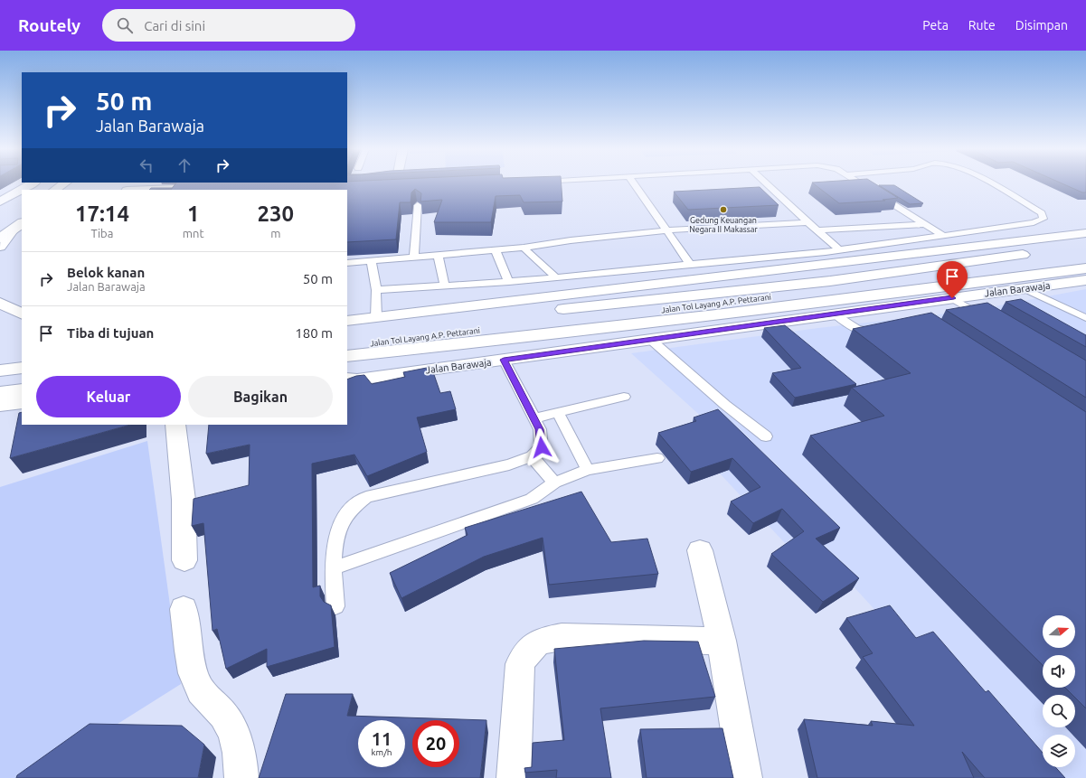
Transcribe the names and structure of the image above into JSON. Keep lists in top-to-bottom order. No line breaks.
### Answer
{"streets":{"main road":["Jalan Barawaja","Jalan Tol Layang A.P. Pettarani"]},"places":["Gedung Keuangan Negara II Makassar"],"north":"right","page":{"header":"Routely","search":"Cari di sini","nav":["Peta","Rute","Disimpan"],"turn":["50 m","Jalan Barawaja"],"eta":["17:14","Tiba","1","mnt","230","m"],"list":[{"name":"Belok kanan","note":"Jalan Barawaja","value":"50 m"},{"name":"Tiba di tujuan","value":"180 m"}],"buttons":["Keluar","Bagikan"],"speed":"11 km/h","limit":"20"}}
